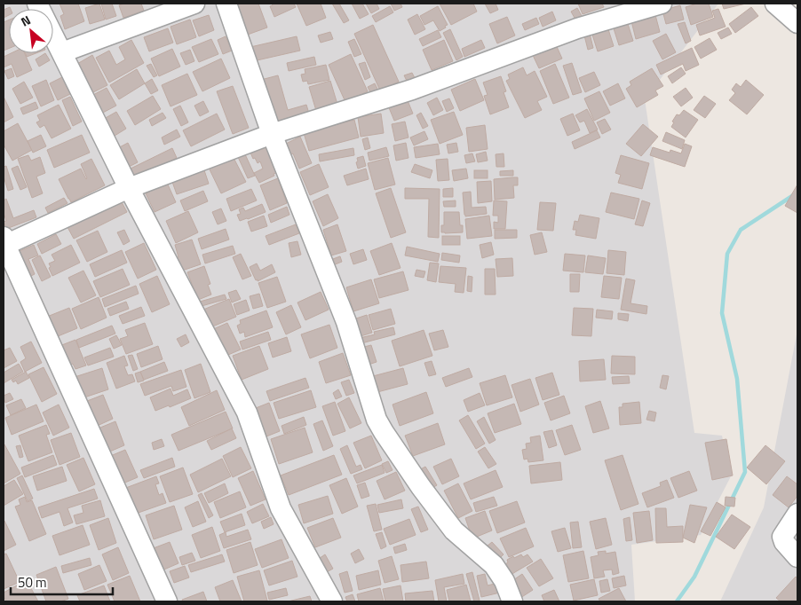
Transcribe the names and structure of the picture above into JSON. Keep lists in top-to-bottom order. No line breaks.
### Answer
{"scale_bar":"50 m","north":"top left"}
